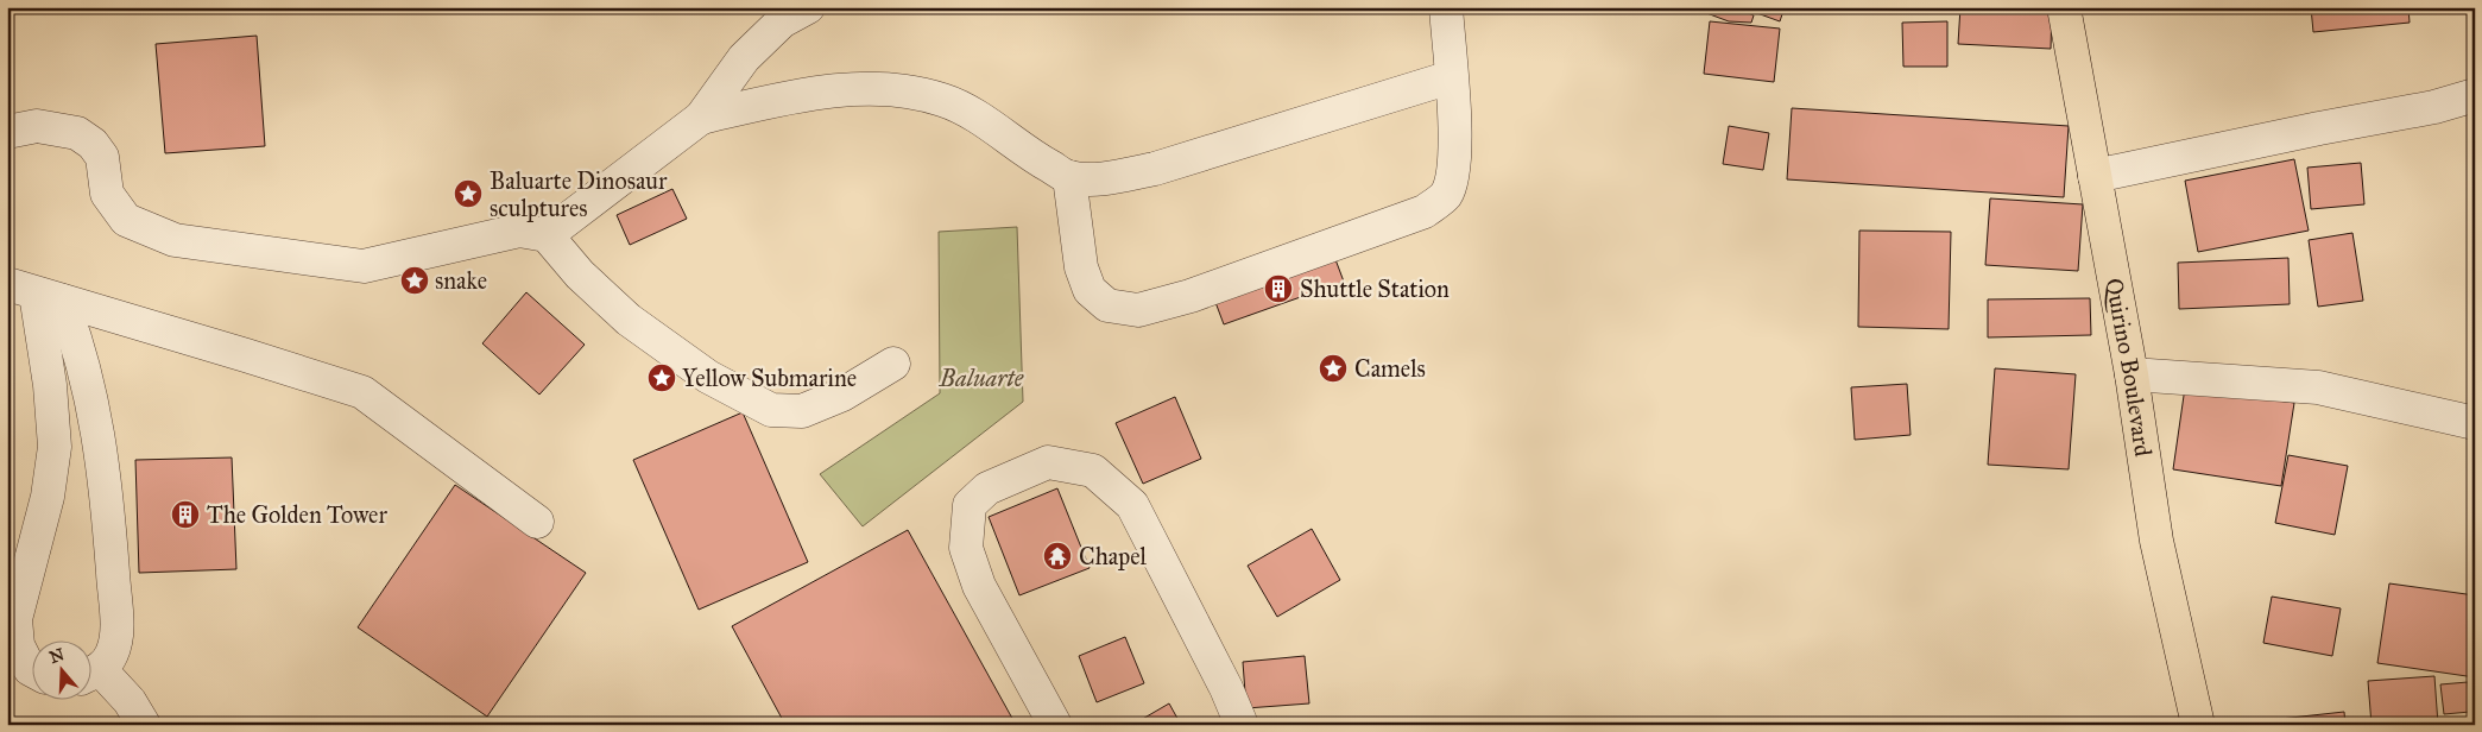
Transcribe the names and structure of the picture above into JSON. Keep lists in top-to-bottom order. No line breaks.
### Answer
{"streets":{"main road":["Quirino Boulevard"]},"parks":["Baluarte"],"places":{"place":["Baluarte Dinosaur sculptures","snake","Camels","Yellow Submarine"],"building":["Shuttle Station","The Golden Tower"],"temple":["Chapel"]},"north":"top"}
